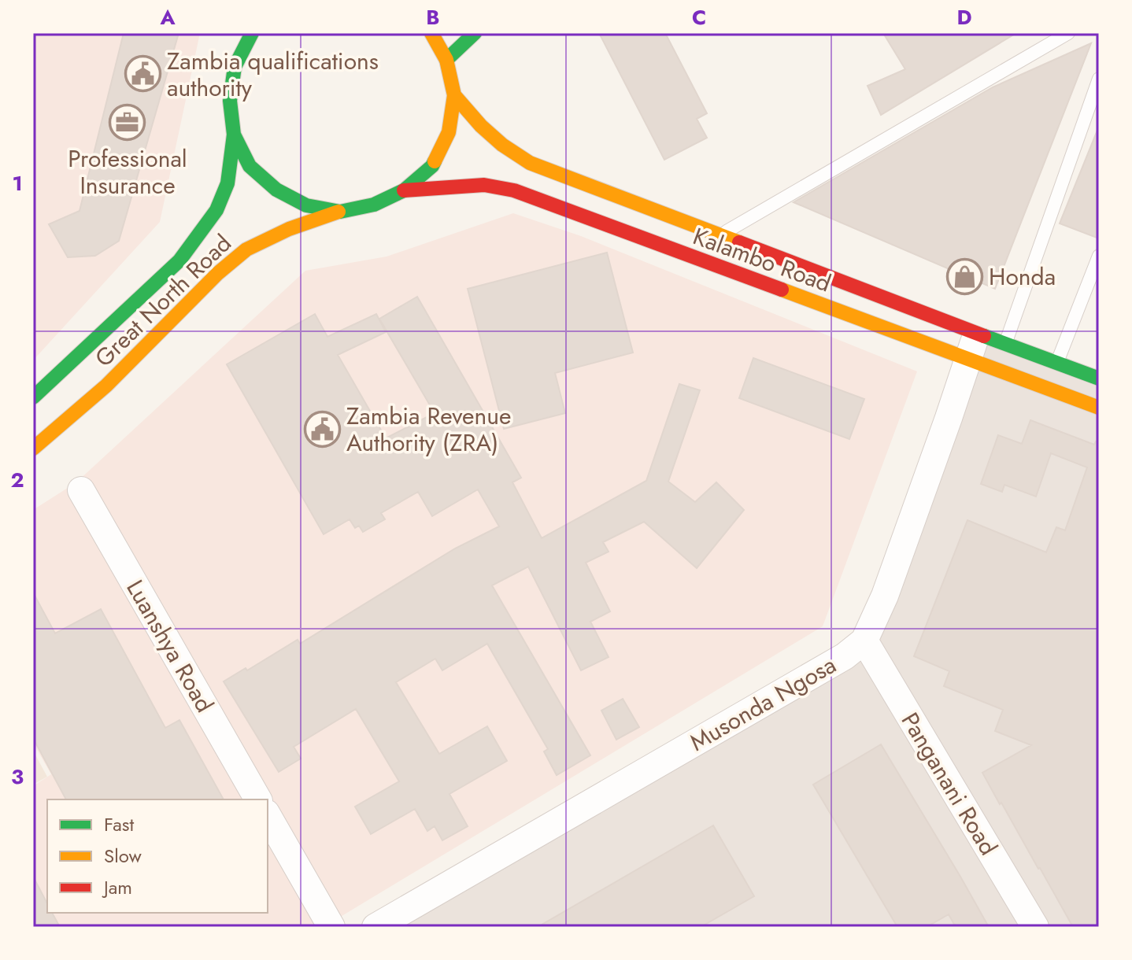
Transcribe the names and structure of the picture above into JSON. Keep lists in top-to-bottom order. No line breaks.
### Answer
{"streets":{"main road":["Kalambo Road","Great North Road"],"street":["Luanshya Road","Musonda Ngosa","Panganani Road"]},"crossings":[["Kalambo Road","Great North Road"],["Kalambo Road","Musonda Ngosa"],["Musonda Ngosa","Panganani Road"]],"places":{"public building":["Zambia qualifications authority","Zambia Revenue Authority (ZRA)"],"office":["Professional Insurance"],"shop":["Honda"]},"legend":["Fast","Slow","Jam"],"grid":{"columns":["A","B","C","D"],"rows":["1","2","3"]}}
